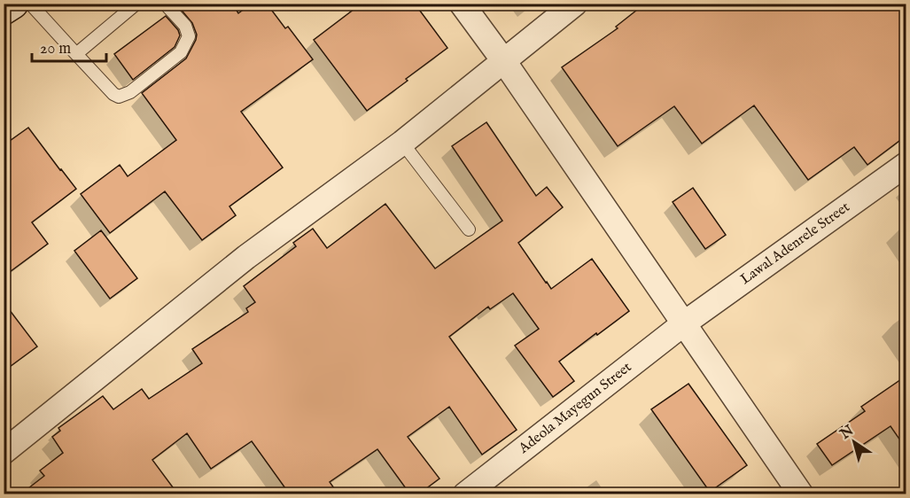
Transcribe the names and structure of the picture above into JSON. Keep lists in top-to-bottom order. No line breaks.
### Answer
{"streets":{"street":["Lawal Adenrele Street","Adeola Mayegun Street"]},"crossings":[["Lawal Adenrele Street","Adeola Mayegun Street"]],"scale_bar":"20 m","north":"top left"}
